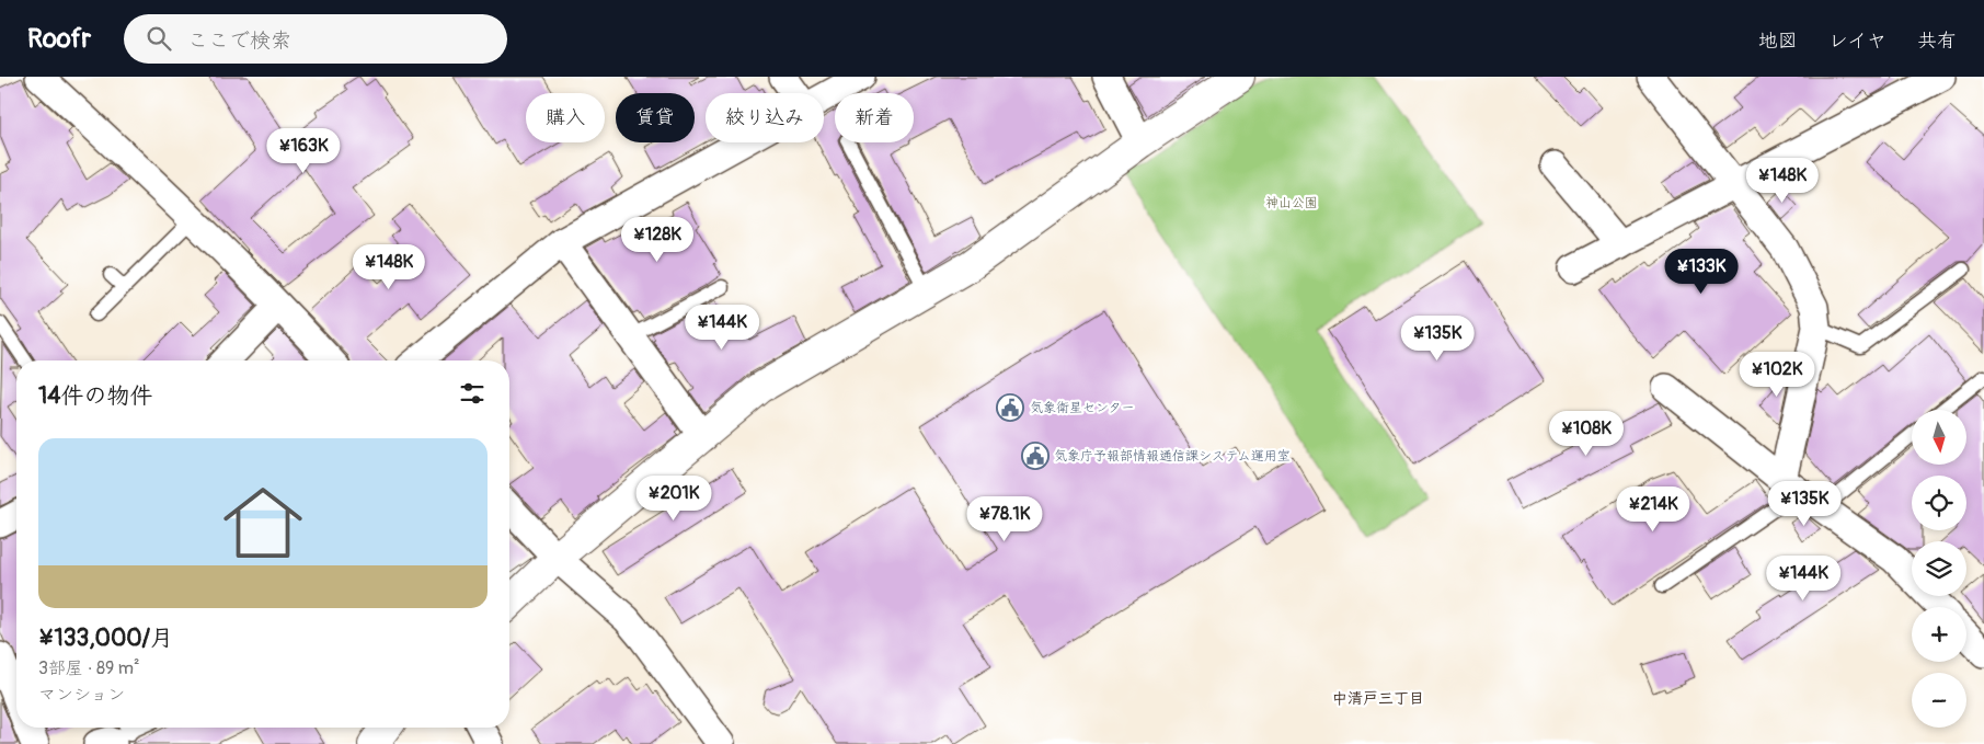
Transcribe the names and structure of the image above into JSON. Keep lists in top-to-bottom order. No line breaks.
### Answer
{"districts":["中清戸三丁目"],"parks":["神山公園"],"places":{"public building":["気象衛星センター","気象庁予報部情報通信課システム運用室"]},"north":"bottom","page":{"header":"Roofr","search":"ここで検索","nav":["地図","レイヤ","共有"],"chip":["購入","賃貸","絞り込み","新着"],"price":["¥163K","¥148K","¥128K","¥148K","¥133K","¥144K","¥135K","¥102K","¥108K","¥201K","¥135K","¥214K","¥78.1K","¥144K"],"heading":"14件の物件","map_buttons":["+","−"],"list":[{"name":"¥133,000/月","note":"3部屋 · 89 m² · マンション"}]}}
